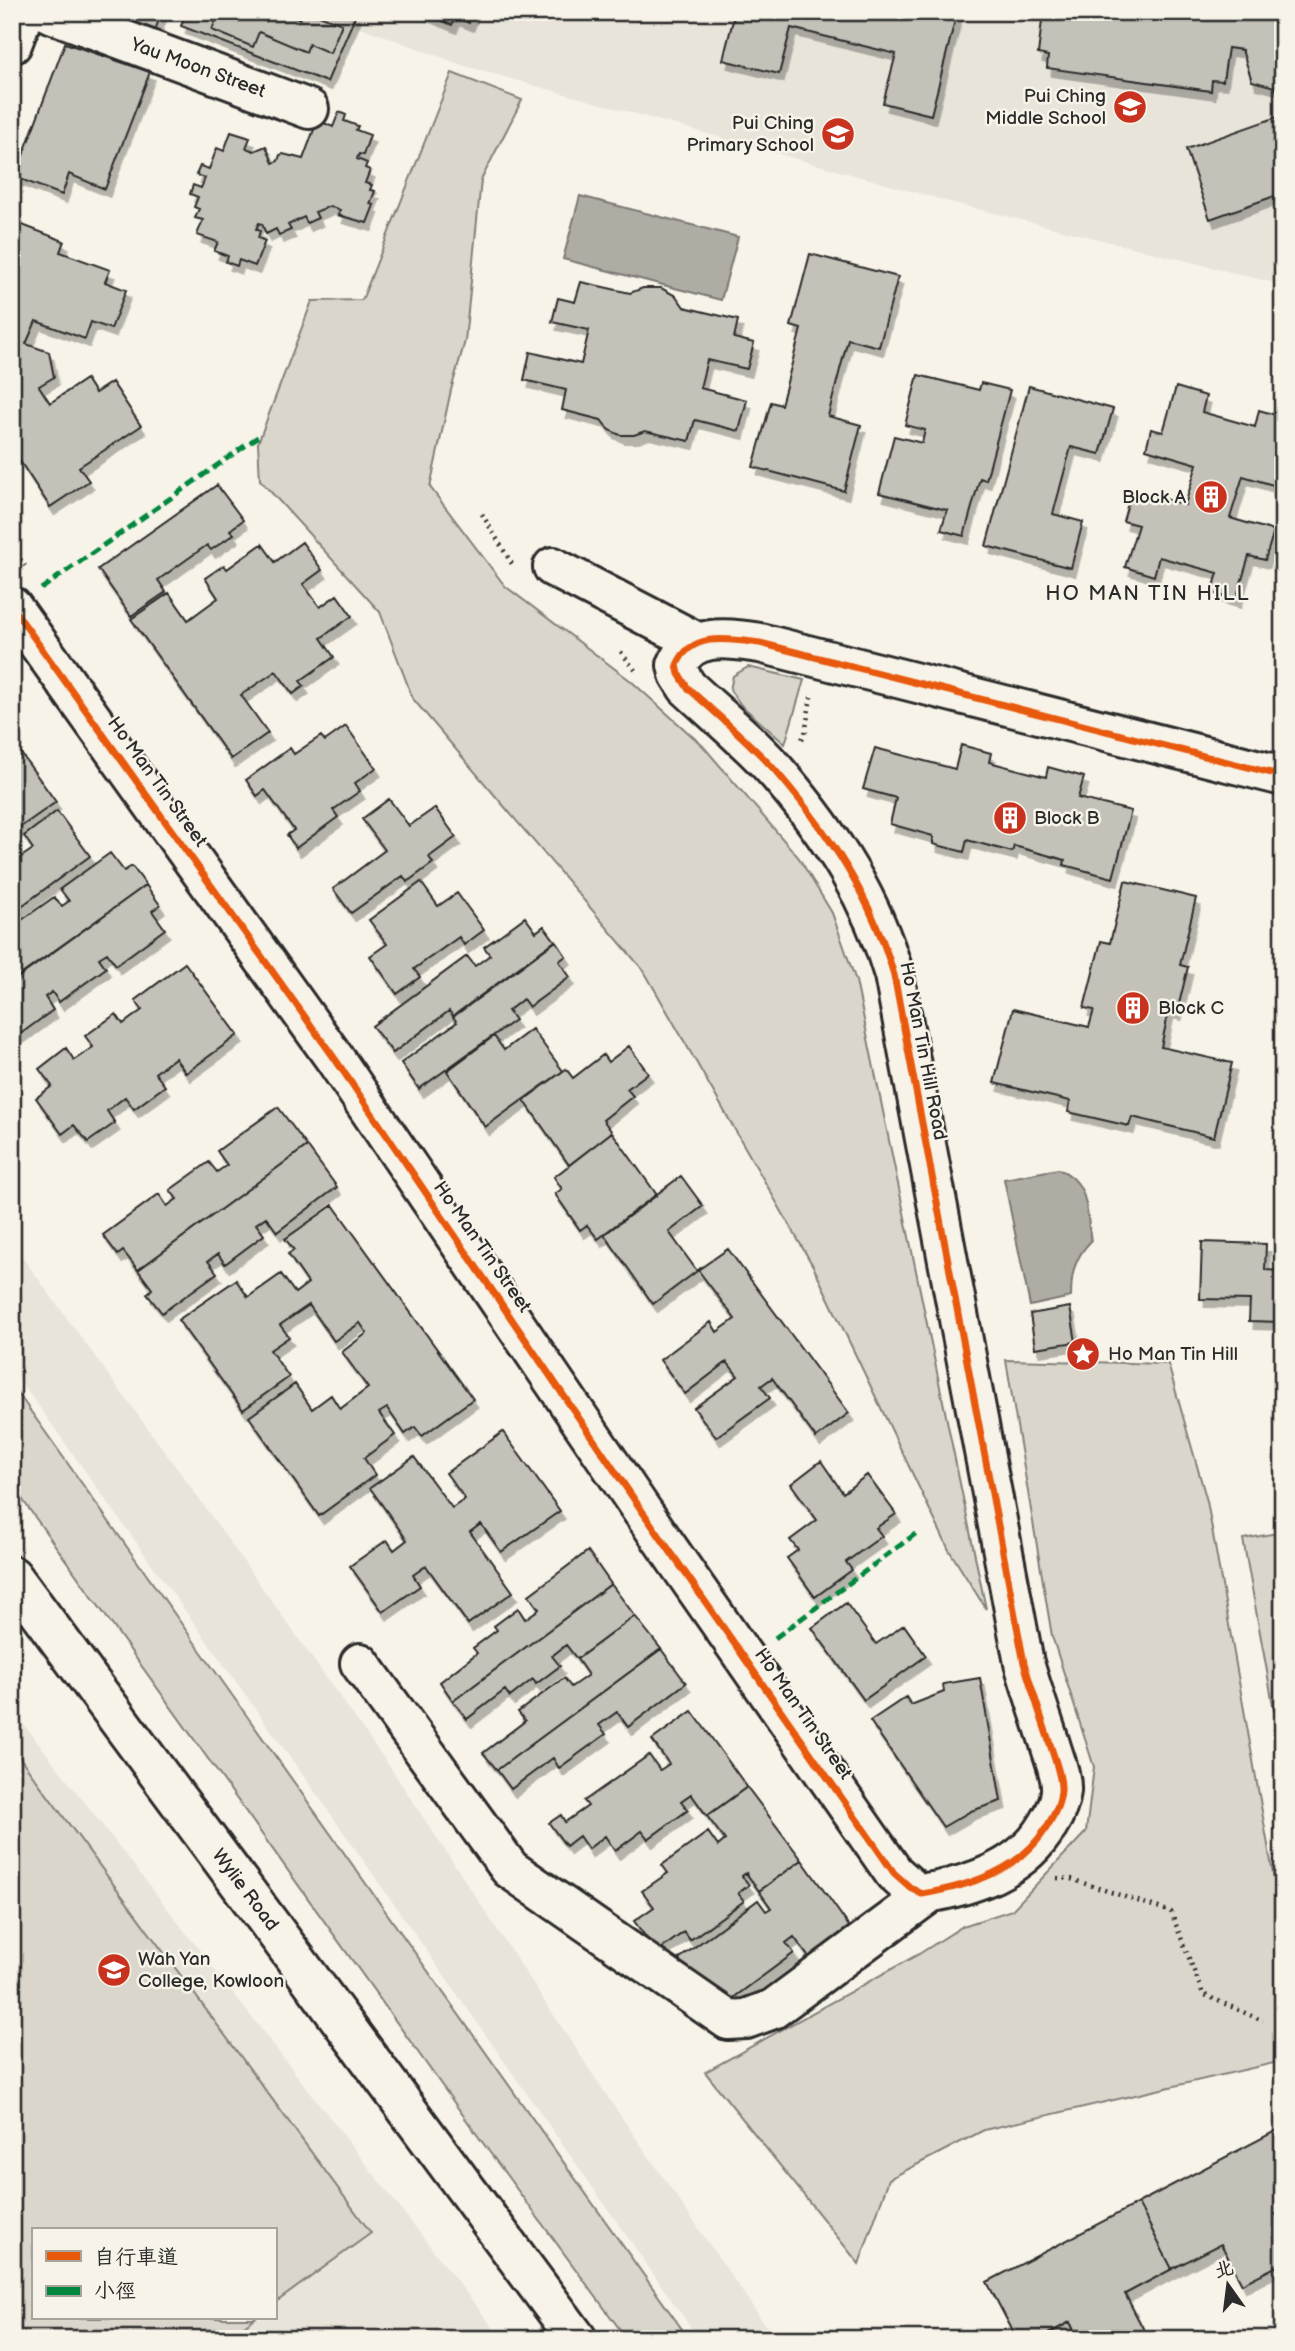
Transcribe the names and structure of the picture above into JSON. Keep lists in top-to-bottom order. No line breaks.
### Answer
{"streets":{"street":["Yau Moon Street","Ho Man Tin Street","Ho Man Tin Hill Road","Wylie Road"]},"crossings":[["Ho Man Tin Street","Ho Man Tin Hill Road"]],"districts":["HO MAN TIN HILL"],"places":{"school or university":["Pui Ching Middle School","Pui Ching Primary School","Wah Yan College, Kowloon"],"building":["Block A","Block B","Block C"],"place":["Ho Man Tin Hill"]},"legend":["自行車道","小徑"],"north":"top"}
